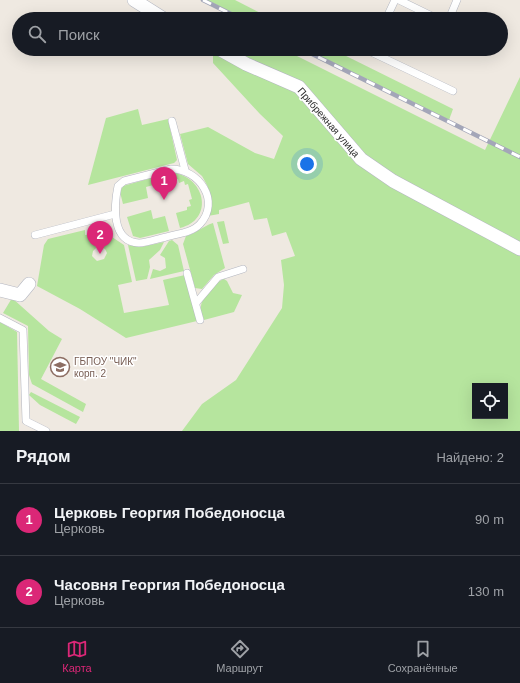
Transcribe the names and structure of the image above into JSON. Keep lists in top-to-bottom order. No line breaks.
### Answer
{"streets":{"street":["Прибрежная улица"]},"places":{"school or university":["ГБПОУ \"ЧИК\" корп. 2"]},"page":{"search":"Поиск","pins":["1","2"],"heading":["Рядом","Найдено: 2"],"list":[{"mark":"1","name":"Церковь Георгия Победоносца","note":"Церковь","value":"90 m"},{"mark":"2","name":"Часовня Георгия Победоносца","note":"Церковь","value":"130 m"}],"nav":["Карта","Маршрут","Сохранённые"]}}
